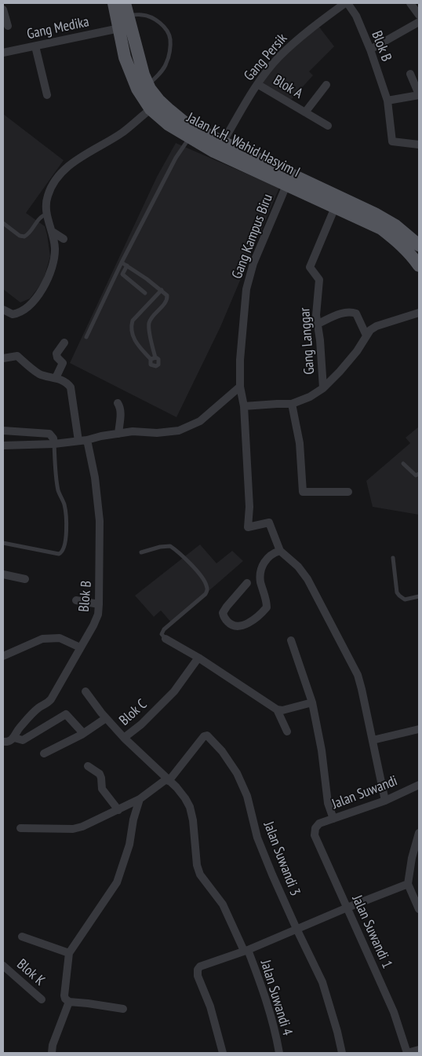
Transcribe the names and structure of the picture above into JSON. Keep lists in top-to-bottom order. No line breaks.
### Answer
{"streets":{"main road":["Jalan K.H. Wahid Hasyim I"],"street":["Gang Medika","Blok B","Gang Persik","Blok A","Gang Kampus Biru","Gang Langgar","Blok C","Jalan Suwandi","Jalan Suwandi 3","Jalan Suwandi 1","Blok K","Jalan Suwandi 4"]},"crossings":[["Gang Medika","Jalan K.H. Wahid Hasyim I"],["Blok B","Gang Persik"],["Gang Persik","Blok A"],["Gang Persik","Jalan K.H. Wahid Hasyim I"],["Jalan K.H. Wahid Hasyim I","Gang Kampus Biru"],["Jalan K.H. Wahid Hasyim I","Gang Langgar"],["Blok C","Jalan Suwandi 3"],["Blok C","Jalan Suwandi 4"],["Jalan Suwandi","Jalan Suwandi 1"]]}
